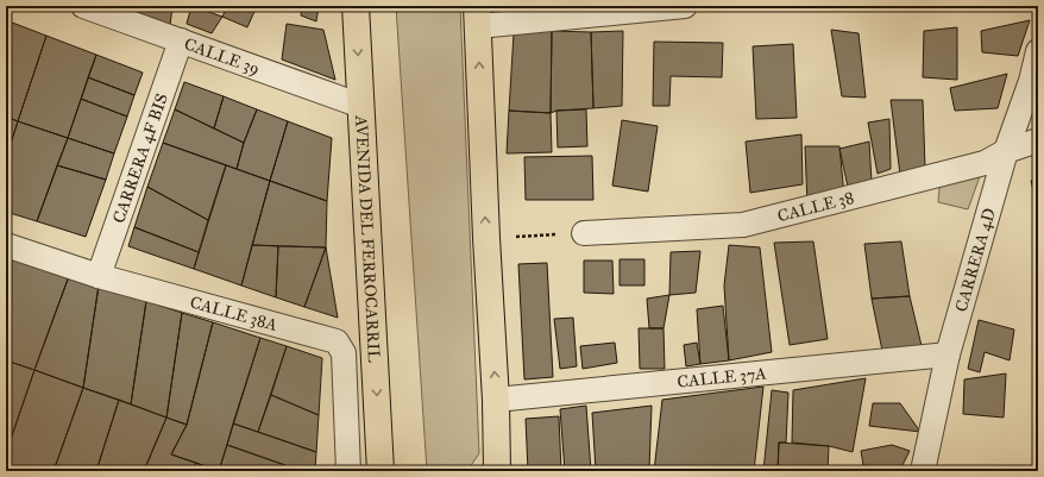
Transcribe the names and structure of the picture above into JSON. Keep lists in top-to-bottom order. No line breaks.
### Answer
{"streets":{"main road":["AVENIDA DEL FERROCARRIL"],"street":["CALLE 39","CARRERA 4F BIS","CALLE 38","CARRERA 4D","CALLE 38A","CALLE 37A"]},"crossings":[["CALLE 39","CARRERA 4F BIS"],["CALLE 39","AVENIDA DEL FERROCARRIL"],["CARRERA 4F BIS","CALLE 38A"],["CALLE 38","CARRERA 4D"],["CARRERA 4D","CALLE 37A"]]}
